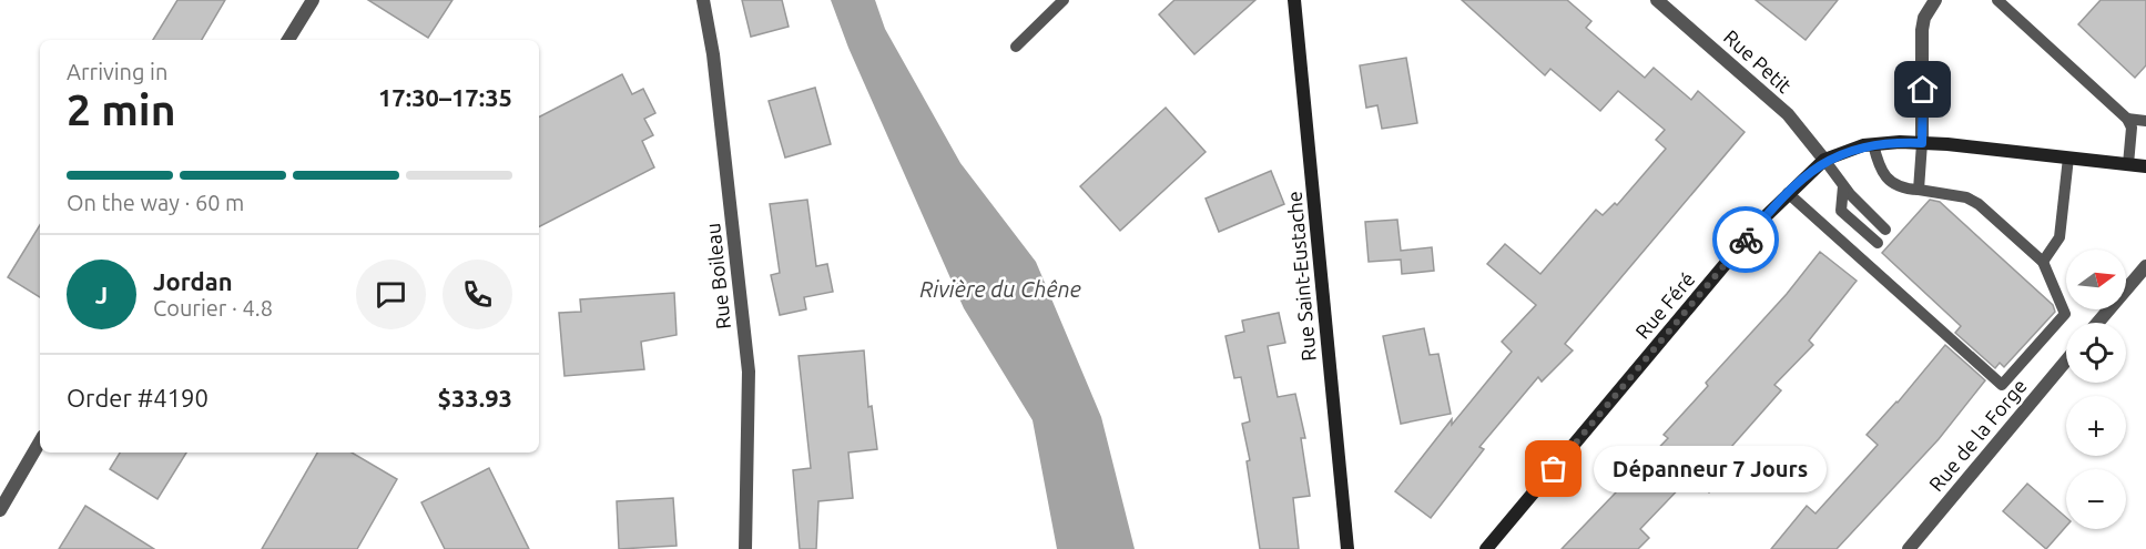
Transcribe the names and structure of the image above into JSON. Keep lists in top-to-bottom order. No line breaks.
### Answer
{"streets":{"street":["Rue Petit","Rue Boileau","Rue Saint-Eustache","Rue Féré","Rue de la Forge"]},"crossings":[["Rue Petit","Rue Féré"]],"water":["Rivière du Chêne"],"places":["Dépanneur 7 Jours"],"north":"right","page":{"heading":["2 min","Arriving in","17:30–17:35"],"panel":["Jordan","Courier · 4.8","Order #4190","$33.93"],"bar":"On the way · 60 m","map_buttons":["+","−"],"round":"J","bubble":"Dépanneur 7 Jours"}}
